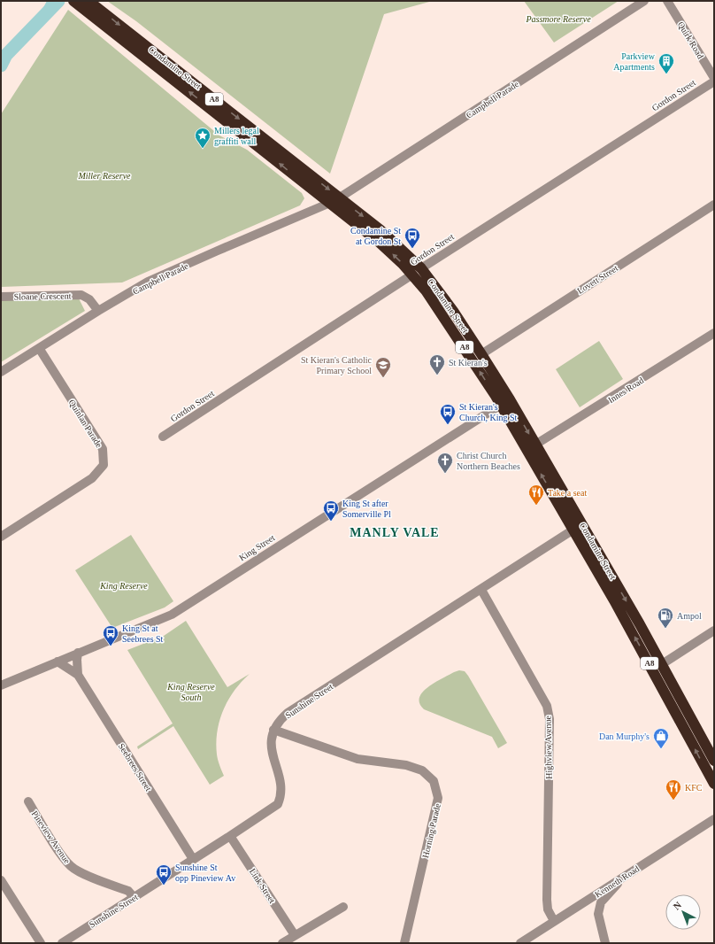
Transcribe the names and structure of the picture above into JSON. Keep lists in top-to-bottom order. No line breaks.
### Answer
{"streets":{"highway":["Condamine Street","A8"],"street":["Quirk Road","Gordon Street","Campbell Parade","Lovett Street","Sloane Crescent","Innes Road","Quinlan Parade","King Street","Sunshine Street","Highview Avenue","Seebrees Street","Horning Parade","Pineview Avenue","Kenneth Road","Link Street"]},"crossings":[["Condamine Street","Gordon Street"],["Condamine Street","Campbell Parade"],["Condamine Street","Lovett Street"],["Condamine Street","Innes Road"],["Condamine Street","King Street"],["Condamine Street","Sunshine Street"],["Campbell Parade","Sloane Crescent"],["Campbell Parade","Quinlan Parade"],["King Street","Seebrees Street"],["Sunshine Street","Highview Avenue"],["Sunshine Street","Seebrees Street"],["Sunshine Street","Horning Parade"],["Sunshine Street","Pineview Avenue"],["Sunshine Street","Link Street"],["Highview Avenue","Kenneth Road"]],"districts":["MANLY VALE"],"parks":["Passmore Reserve","Miller Reserve","King Reserve","King Reserve South"],"places":{"building":["Parkview Apartments"],"place":["Millers legal graffiti wall"],"bus stop":["Condamine St at Gordon St","St Kieran's Church, King St","King St after Somerville Pl","King St at Seebrees St","Sunshine St opp Pineview Av"],"church":["St Kieran's","Christ Church Northern Beaches"],"school or university":["St Kieran's Catholic Primary School"],"restaurant":["Take a seat","KFC"],"fuel station":["Ampol"],"shop":["Dan Murphy's"]},"north":"top left"}
